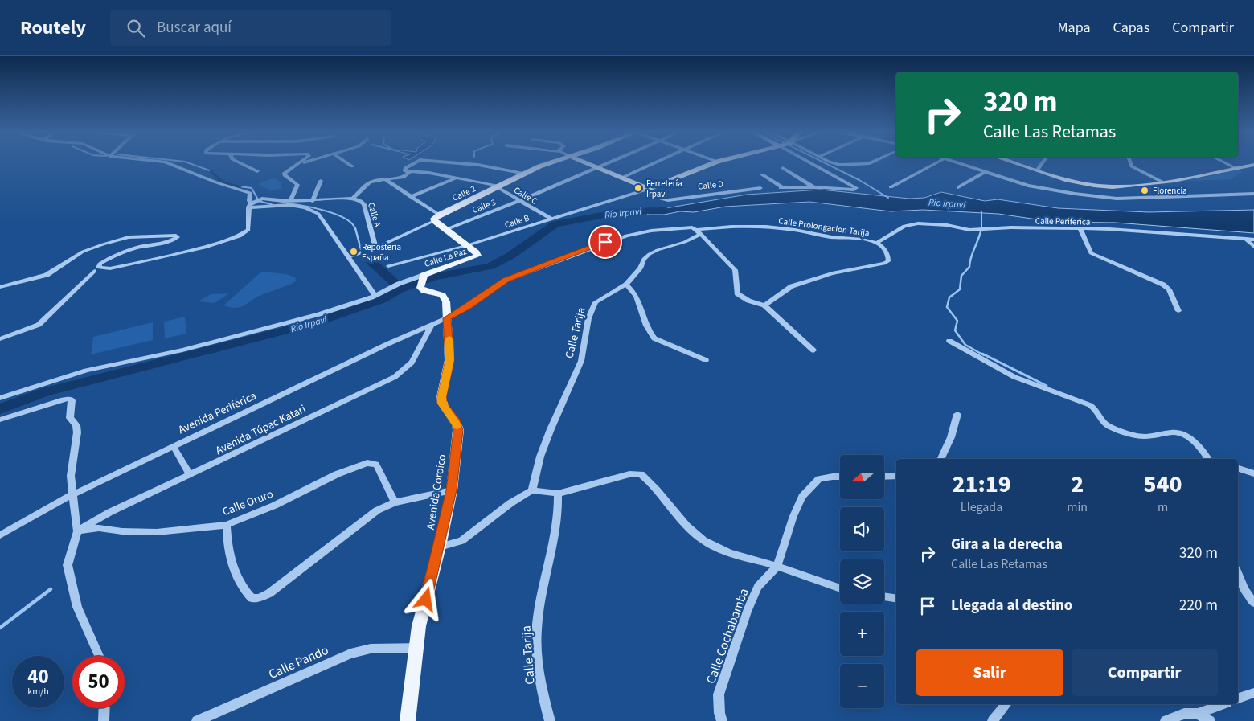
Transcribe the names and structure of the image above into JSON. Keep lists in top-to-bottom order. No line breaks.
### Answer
{"streets":{"main road":["Calle D","Calle 2","Calle La Paz","Avenida Coroico"],"street":["Calle C","Calle 3","Calle A","Calle B","Calle Periferica","Calle Prolongacion Tarija","Calle Tarija","Avenida Periférica","Avenida Túpac Katari","Calle Oruro","Calle Cochabamba","Calle Pando"]},"crossings":[["Calle D","Calle 3"],["Calle D","Calle B"],["Calle 2","Calle C"],["Calle 2","Calle La Paz"],["Calle C","Calle 3"],["Calle C","Calle B"],["Calle 3","Calle La Paz"],["Calle B","Calle La Paz"],["Calle Periferica","Calle Prolongacion Tarija"],["Calle Prolongacion Tarija","Calle Tarija"],["Calle Prolongacion Tarija","Avenida Periférica"],["Calle La Paz","Avenida Coroico"],["Calle Tarija","Avenida Periférica"],["Avenida Periférica","Avenida Túpac Katari"],["Avenida Periférica","Avenida Coroico"],["Avenida Túpac Katari","Calle Oruro"],["Avenida Coroico","Calle Pando"]],"water":["Río Irpavi"],"places":["Ferretería Irpavi","Florencia","Reposteria España"],"north":"left","page":{"header":"Routely","search":"Buscar aquí","nav":["Mapa","Capas","Compartir"],"turn":["320 m","Calle Las Retamas"],"map_buttons":["+","−"],"eta":["21:19","Llegada","2","min","540","m"],"list":[{"name":"Gira a la derecha","note":"Calle Las Retamas","value":"320 m"},{"name":"Llegada al destino","value":"220 m"}],"buttons":["Salir","Compartir"],"speed":"40 km/h","limit":"50"}}
